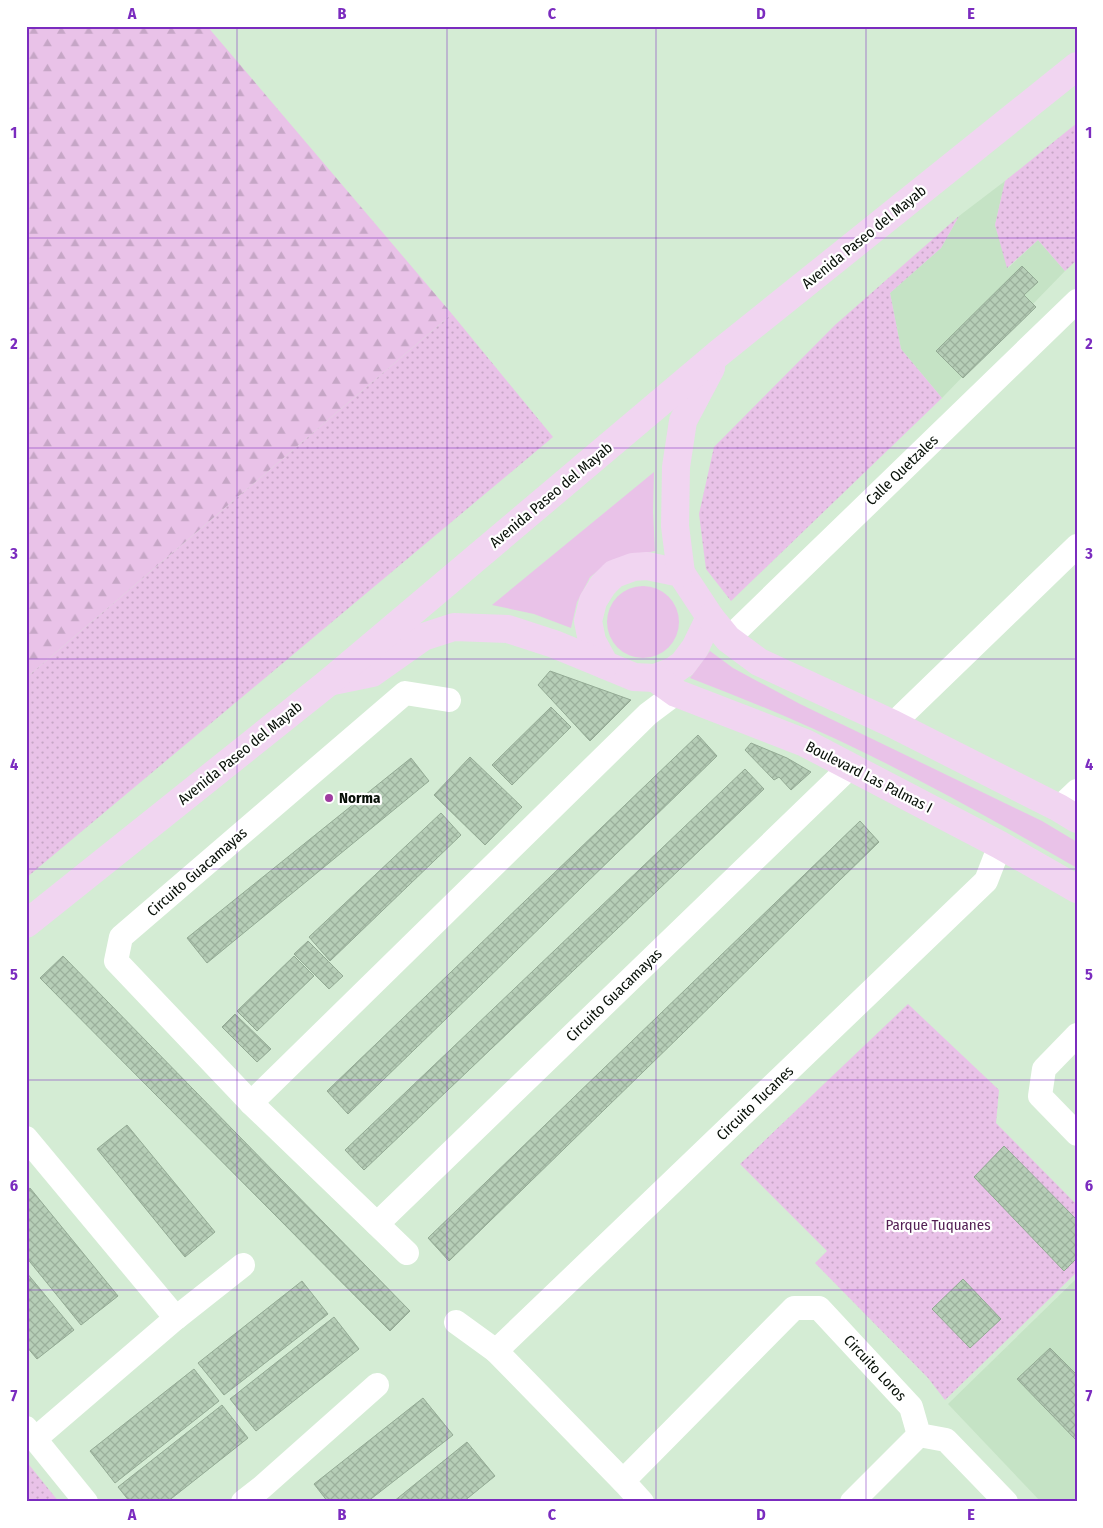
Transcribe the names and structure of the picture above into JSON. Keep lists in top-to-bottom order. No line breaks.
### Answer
{"streets":{"street":["Avenida Paseo del Mayab","Calle Quetzales","Boulevard Las Palmas I","Circuito Guacamayas","Circuito Tucanes","Circuito Loros"]},"crossings":[["Boulevard Las Palmas I","Circuito Guacamayas"],["Boulevard Las Palmas I","Circuito Tucanes"]],"parks":["Parque Tuquanes"],"places":["Norma"],"grid":{"columns":["A","B","C","D","E"],"rows":["1","2","3","4","5","6","7"]}}
